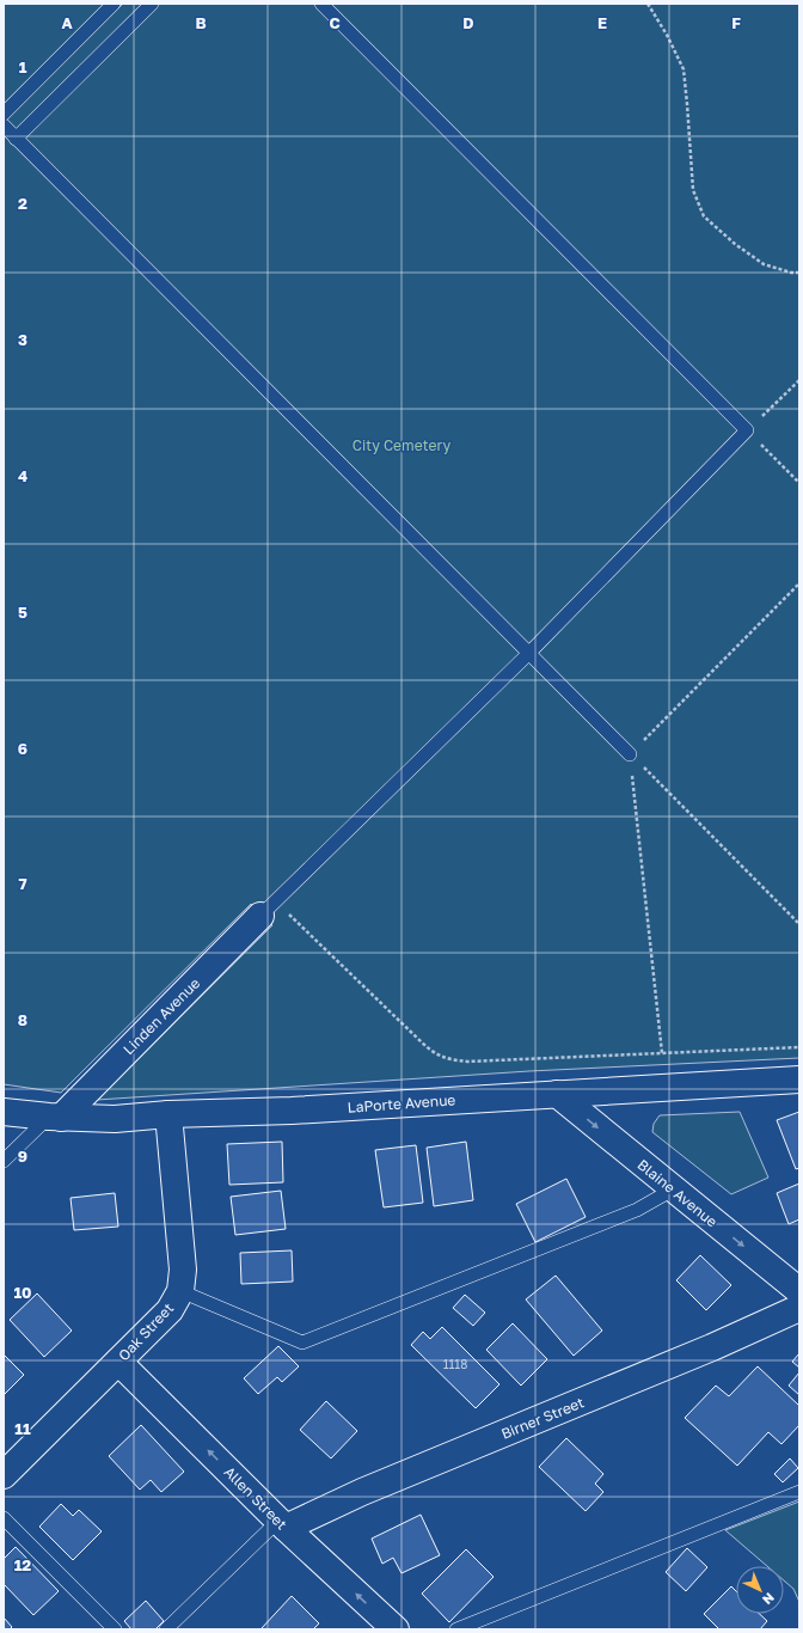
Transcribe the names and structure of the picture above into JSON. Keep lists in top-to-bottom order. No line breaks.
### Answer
{"streets":{"street":["Linden Avenue","LaPorte Avenue","Blaine Avenue","Oak Street","Birner Street","Allen Street"]},"crossings":[["Linden Avenue","LaPorte Avenue"],["LaPorte Avenue","Blaine Avenue"],["LaPorte Avenue","Oak Street"],["Oak Street","Allen Street"],["Birner Street","Allen Street"]],"one_way":["Blaine Avenue","Allen Street"],"parks":["City Cemetery"],"house_numbers":["1118"],"north":"bottom right","grid":{"columns":["A","B","C","D","E","F"],"rows":["1","2","3","4","5","6","7","8","9","10","11","12"]}}
